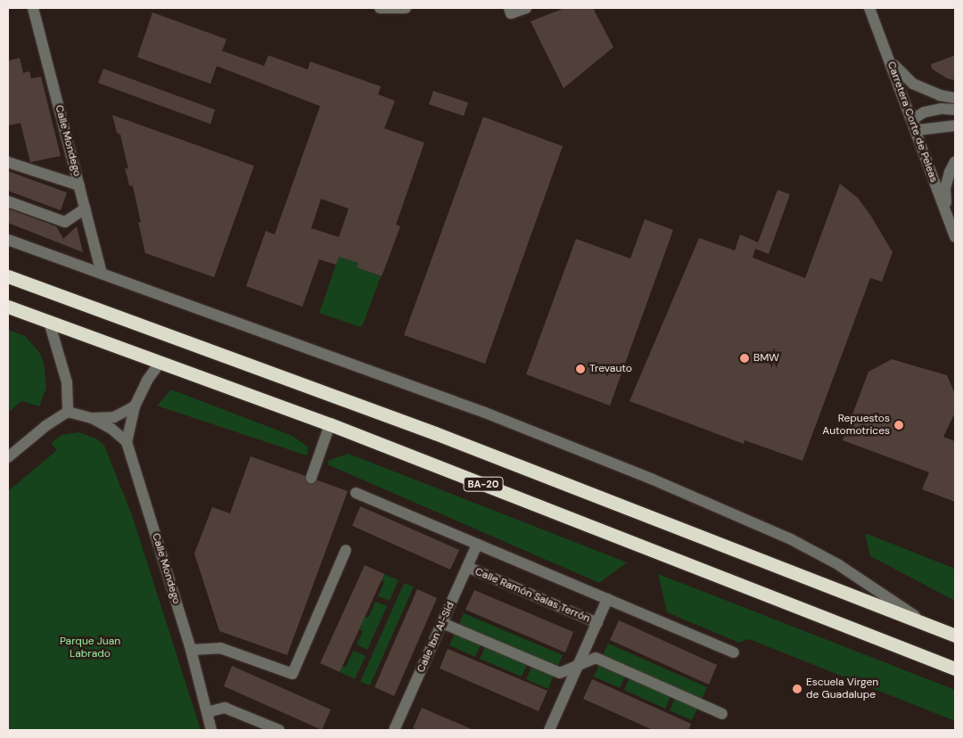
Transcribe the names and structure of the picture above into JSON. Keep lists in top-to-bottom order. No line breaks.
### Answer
{"streets":{"highway":["BA-20"],"street":["Carretera Corte de Peleas","Calle Mondego","Calle Ramón Salas Terrón","Calle Ibn Al-Sid"]},"crossings":[["Calle Mondego","BA-20"],["Calle Ramón Salas Terrón","Calle Ibn Al-Sid"]],"parks":["Parque Juan Labrado"],"places":["BMW","Trevauto","Repuestos Automotrices","Escuela Virgen de Guadalupe"]}
